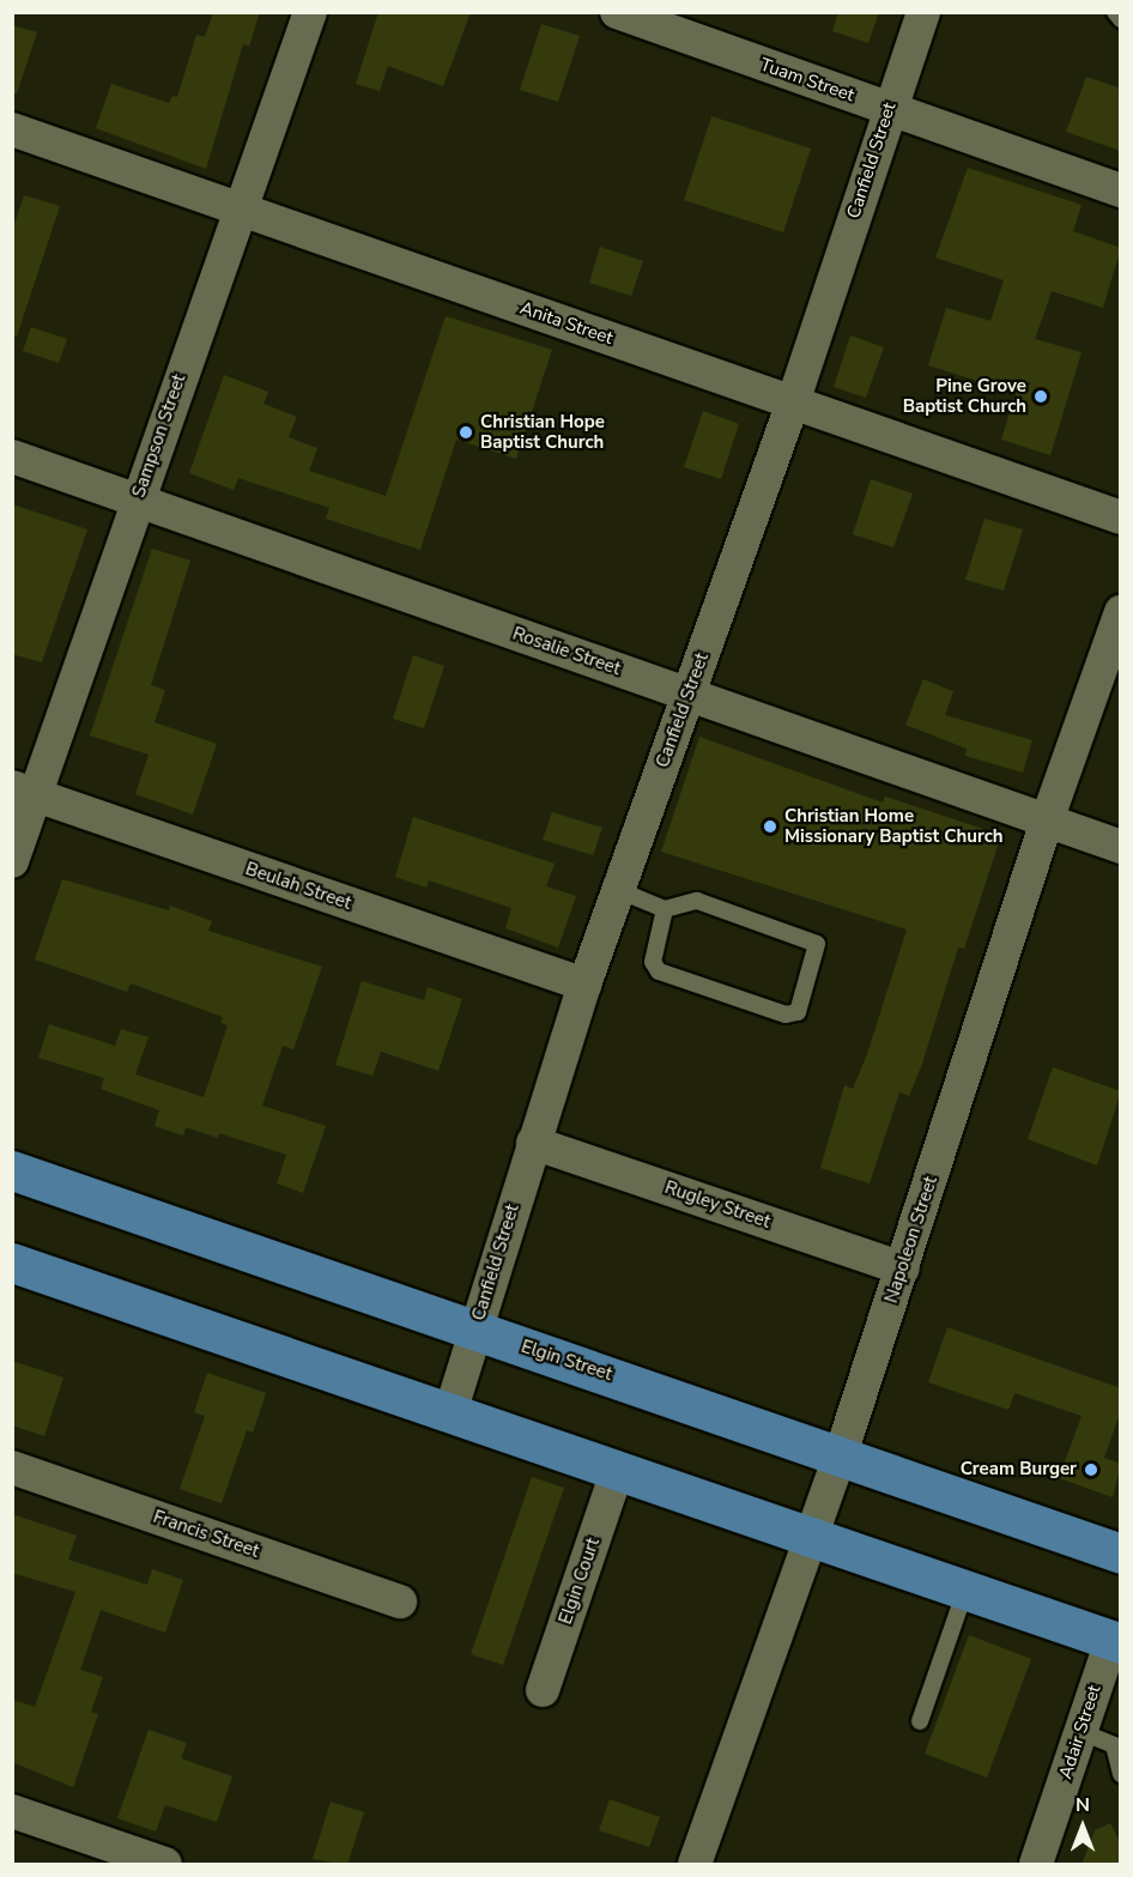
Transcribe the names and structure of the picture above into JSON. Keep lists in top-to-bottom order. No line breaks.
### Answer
{"streets":{"main road":["Elgin Street"],"street":["Tuam Street","Canfield Street","Anita Street","Sampson Street","Rosalie Street","Beulah Street","Rugley Street","Napoleon Street","Francis Street","Elgin Court","Adair Street"]},"crossings":[["Tuam Street","Canfield Street"],["Canfield Street","Anita Street"],["Canfield Street","Rosalie Street"],["Canfield Street","Beulah Street"],["Canfield Street","Rugley Street"],["Canfield Street","Elgin Street"],["Anita Street","Sampson Street"],["Sampson Street","Rosalie Street"],["Sampson Street","Beulah Street"],["Rosalie Street","Napoleon Street"],["Rugley Street","Napoleon Street"],["Napoleon Street","Elgin Street"]],"places":["Pine Grove Baptist Church","Christian Hope Baptist Church","Christian Home Missionary Baptist Church","Cream Burger"],"north":"top"}
